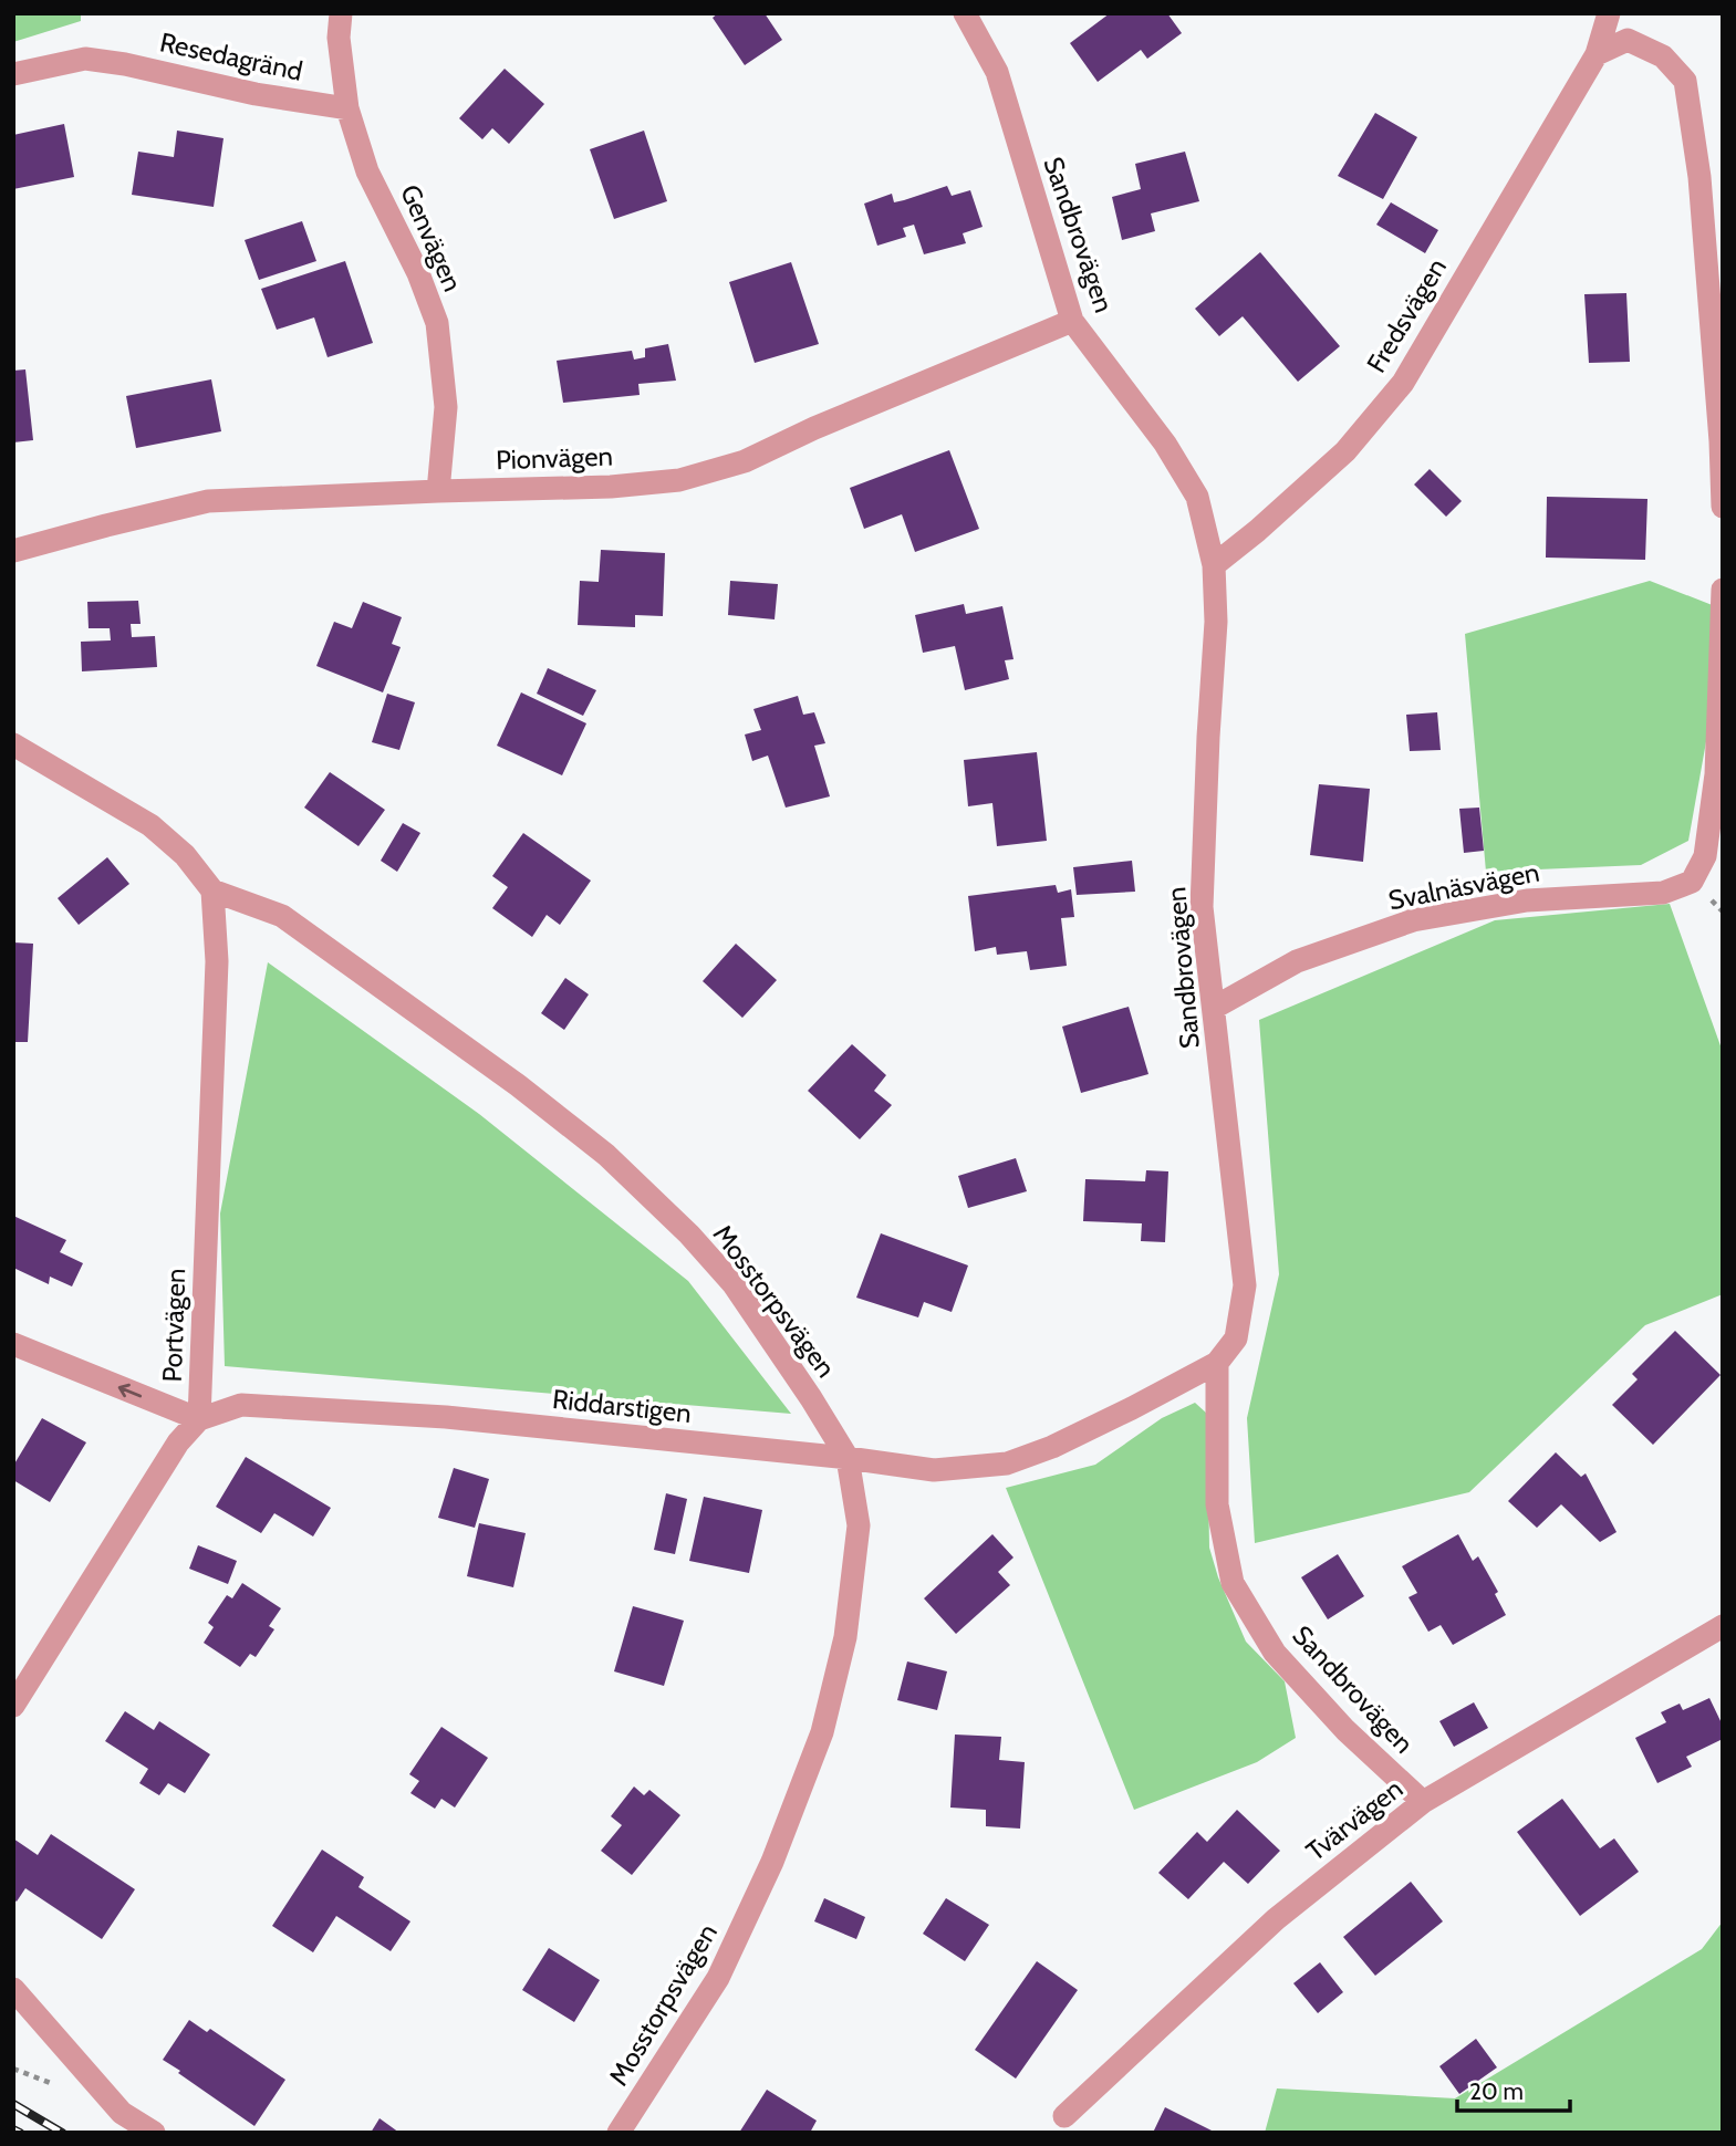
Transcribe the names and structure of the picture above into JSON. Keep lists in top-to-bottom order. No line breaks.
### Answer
{"streets":{"street":["Resedagränd","Sandbrovägen","Genvägen","Fredsvägen","Pionvägen","Svalnäsvägen","Mosstorpsvägen","Portvägen","Riddarstigen","Tvärvägen"]},"crossings":[["Resedagränd","Genvägen"],["Sandbrovägen","Fredsvägen"],["Sandbrovägen","Pionvägen"],["Sandbrovägen","Svalnäsvägen"],["Sandbrovägen","Riddarstigen"],["Sandbrovägen","Tvärvägen"],["Genvägen","Pionvägen"],["Mosstorpsvägen","Portvägen"],["Mosstorpsvägen","Riddarstigen"],["Portvägen","Riddarstigen"]],"scale_bar":"20 m"}
